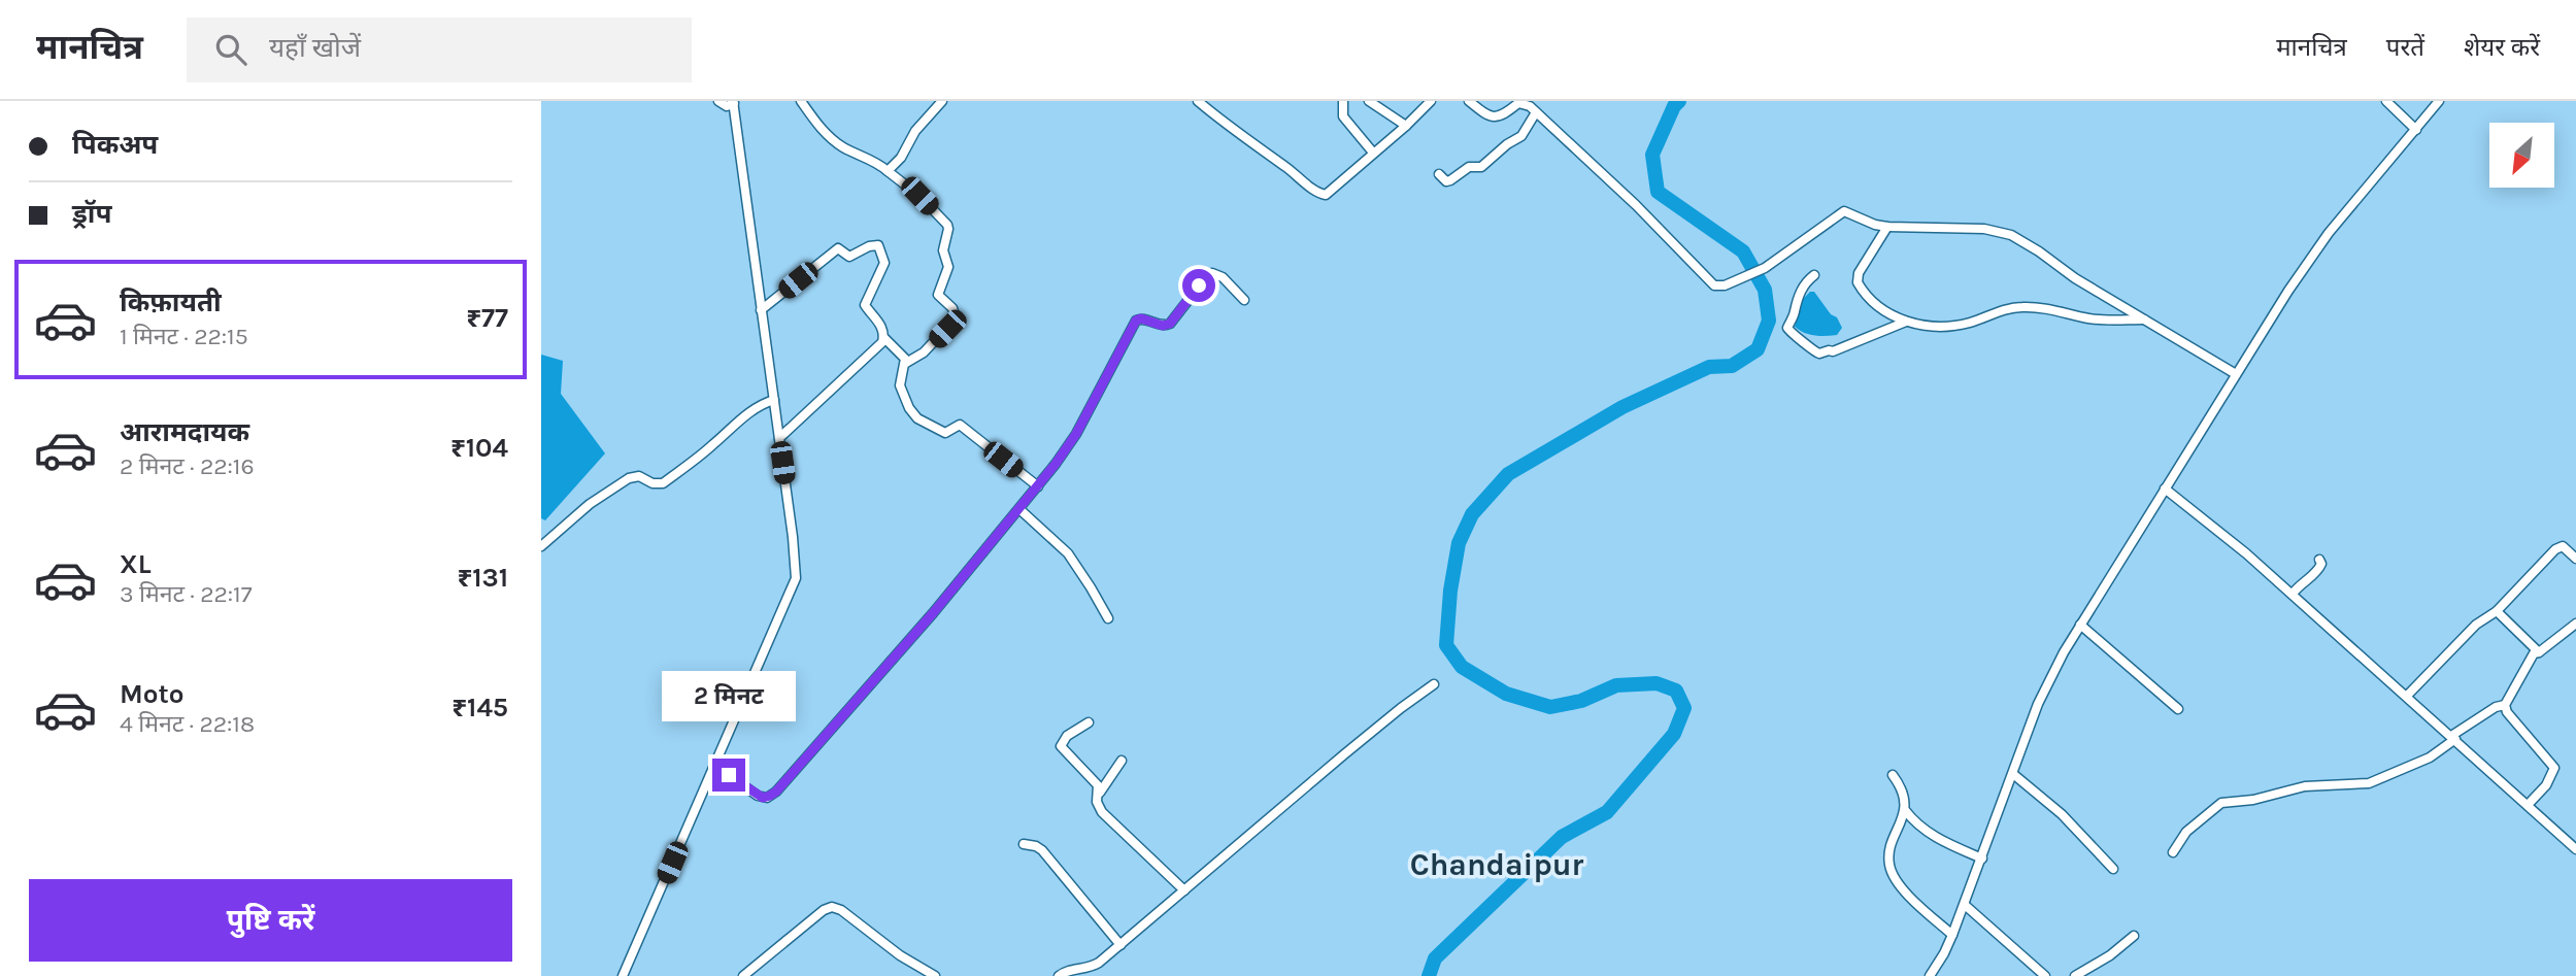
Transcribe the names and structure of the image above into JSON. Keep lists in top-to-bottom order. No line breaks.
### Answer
{"districts":["Chandaipur"],"north":"bottom left","page":{"header":"मानचित्र","search":"यहाँ खोजें","nav":["मानचित्र","परतें","शेयर करें"],"banner":["पिकअप","ड्रॉप"],"list":[{"name":"किफ़ायती","note":"1 मिनट · 22:15","value":"₹77"},{"name":"आरामदायक","note":"2 मिनट · 22:16","value":"₹104"},{"name":"XL","note":"3 मिनट · 22:17","value":"₹131"},{"name":"Moto","note":"4 मिनट · 22:18","value":"₹145"}],"bubble":"2 मिनट","buttons":"पुष्टि करें"}}
